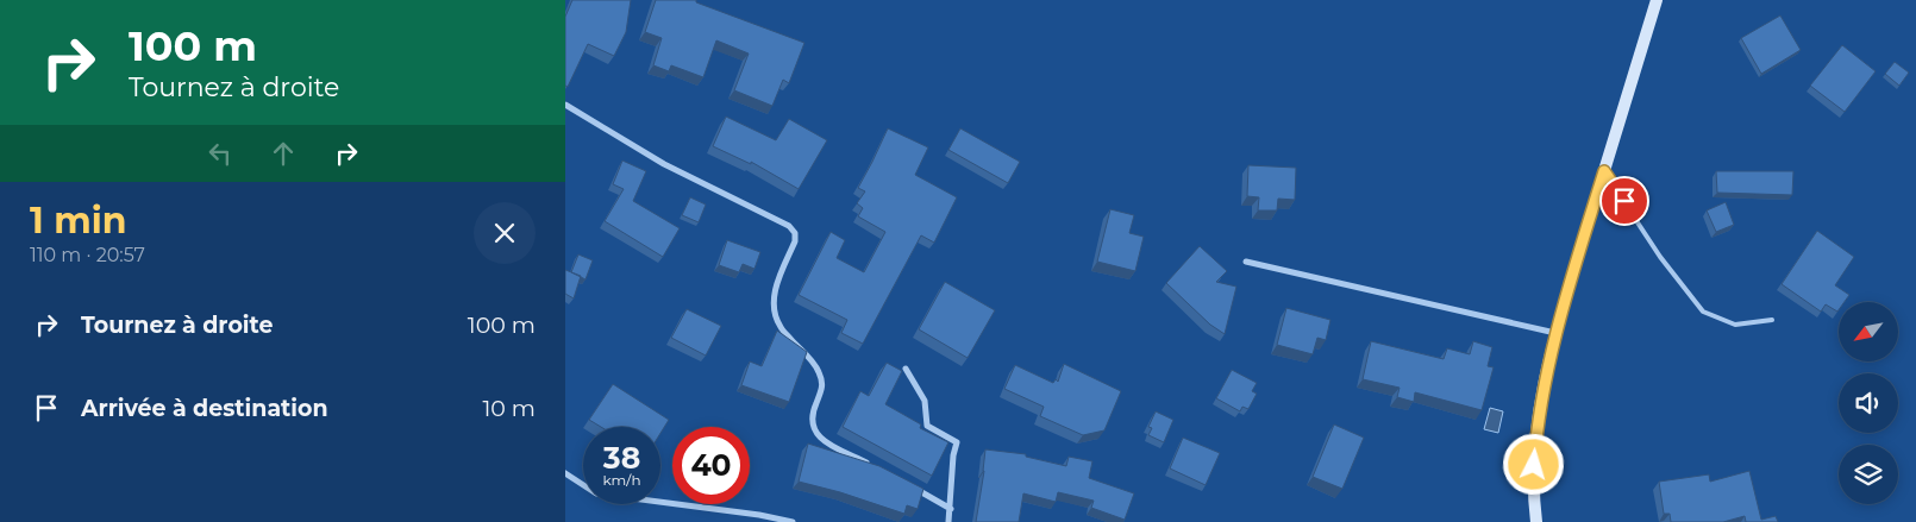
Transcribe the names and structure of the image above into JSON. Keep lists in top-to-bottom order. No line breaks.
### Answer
{"north":"bottom left","page":{"turn":["100 m","Tournez à droite"],"heading":["1 min","110 m · 20:57"],"list":[{"name":"Tournez à droite","value":"100 m"},{"name":"Arrivée à destination","value":"10 m"}],"speed":"38 km/h","limit":"40"}}
